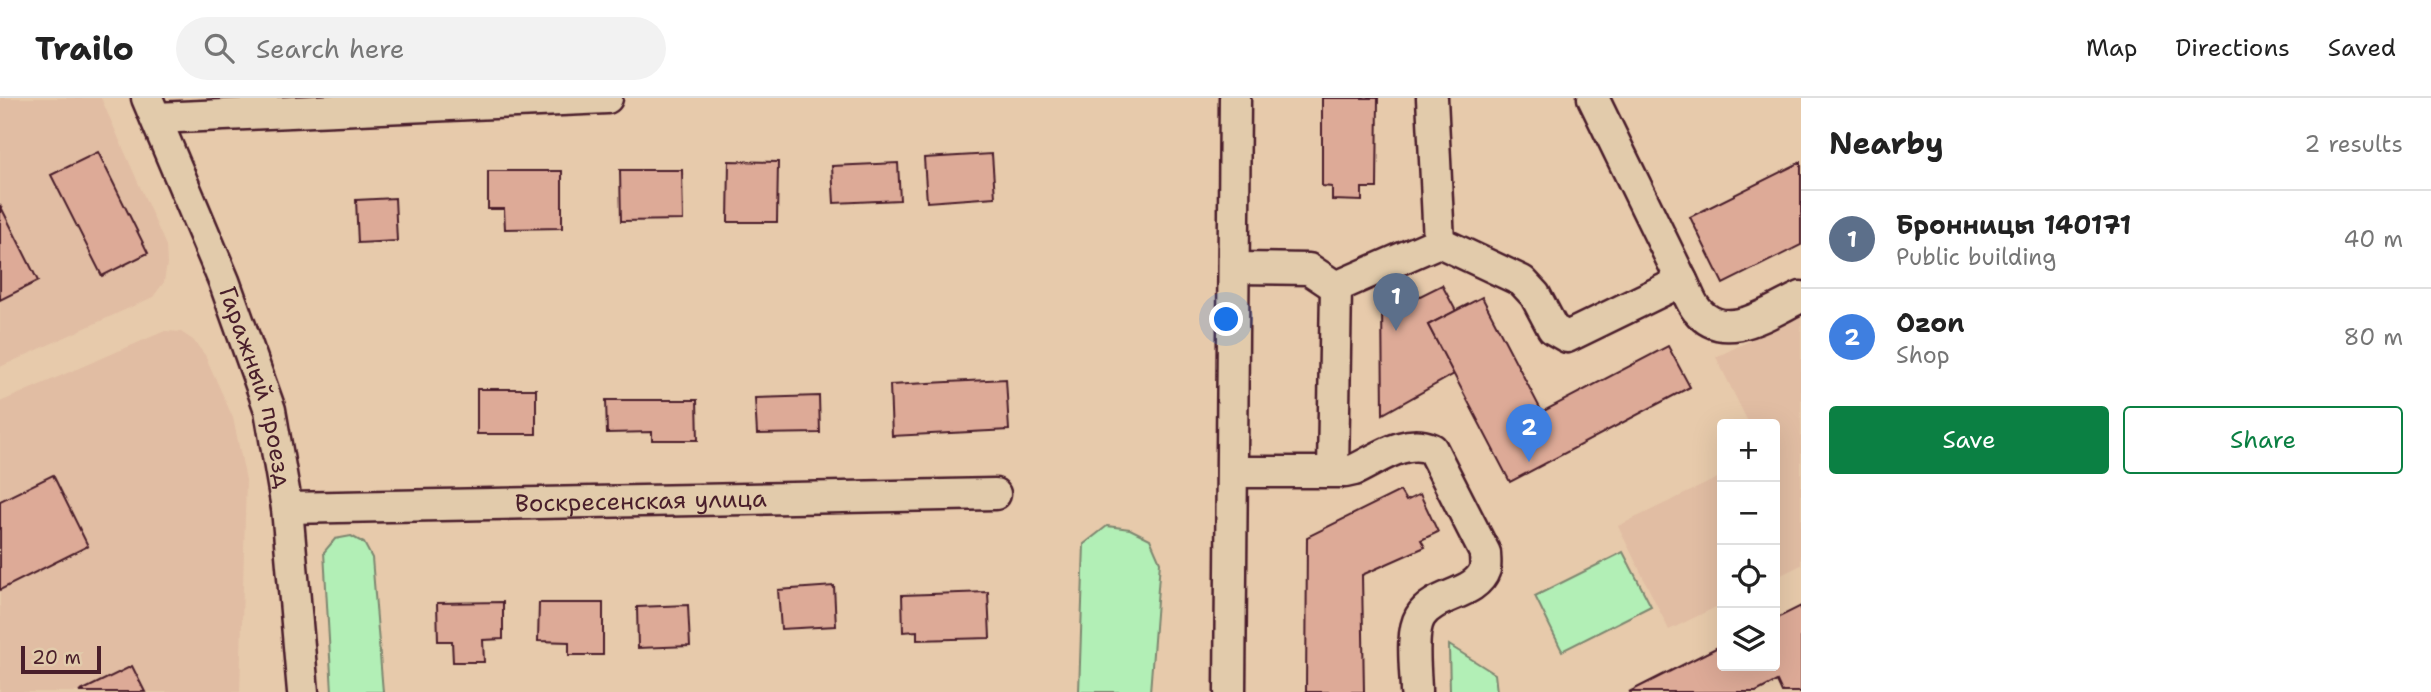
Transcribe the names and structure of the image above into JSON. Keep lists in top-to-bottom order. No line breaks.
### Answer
{"streets":{"street":["Гаражный проезд","Воскресенская улица"]},"crossings":[["Гаражный проезд","Воскресенская улица"]],"scale_bar":"20 m","page":{"header":"Trailo","search":"Search here","nav":["Map","Directions","Saved"],"heading":["Nearby","2 results"],"list":[{"mark":"1","name":"Бронницы 140171","note":"Public building","value":"40 m"},{"mark":"2","name":"Ozon","note":"Shop","value":"80 m"}],"pins":["1","2"],"buttons":["Save","Share"],"map_buttons":["+","−"],"scale":"20 m"}}
